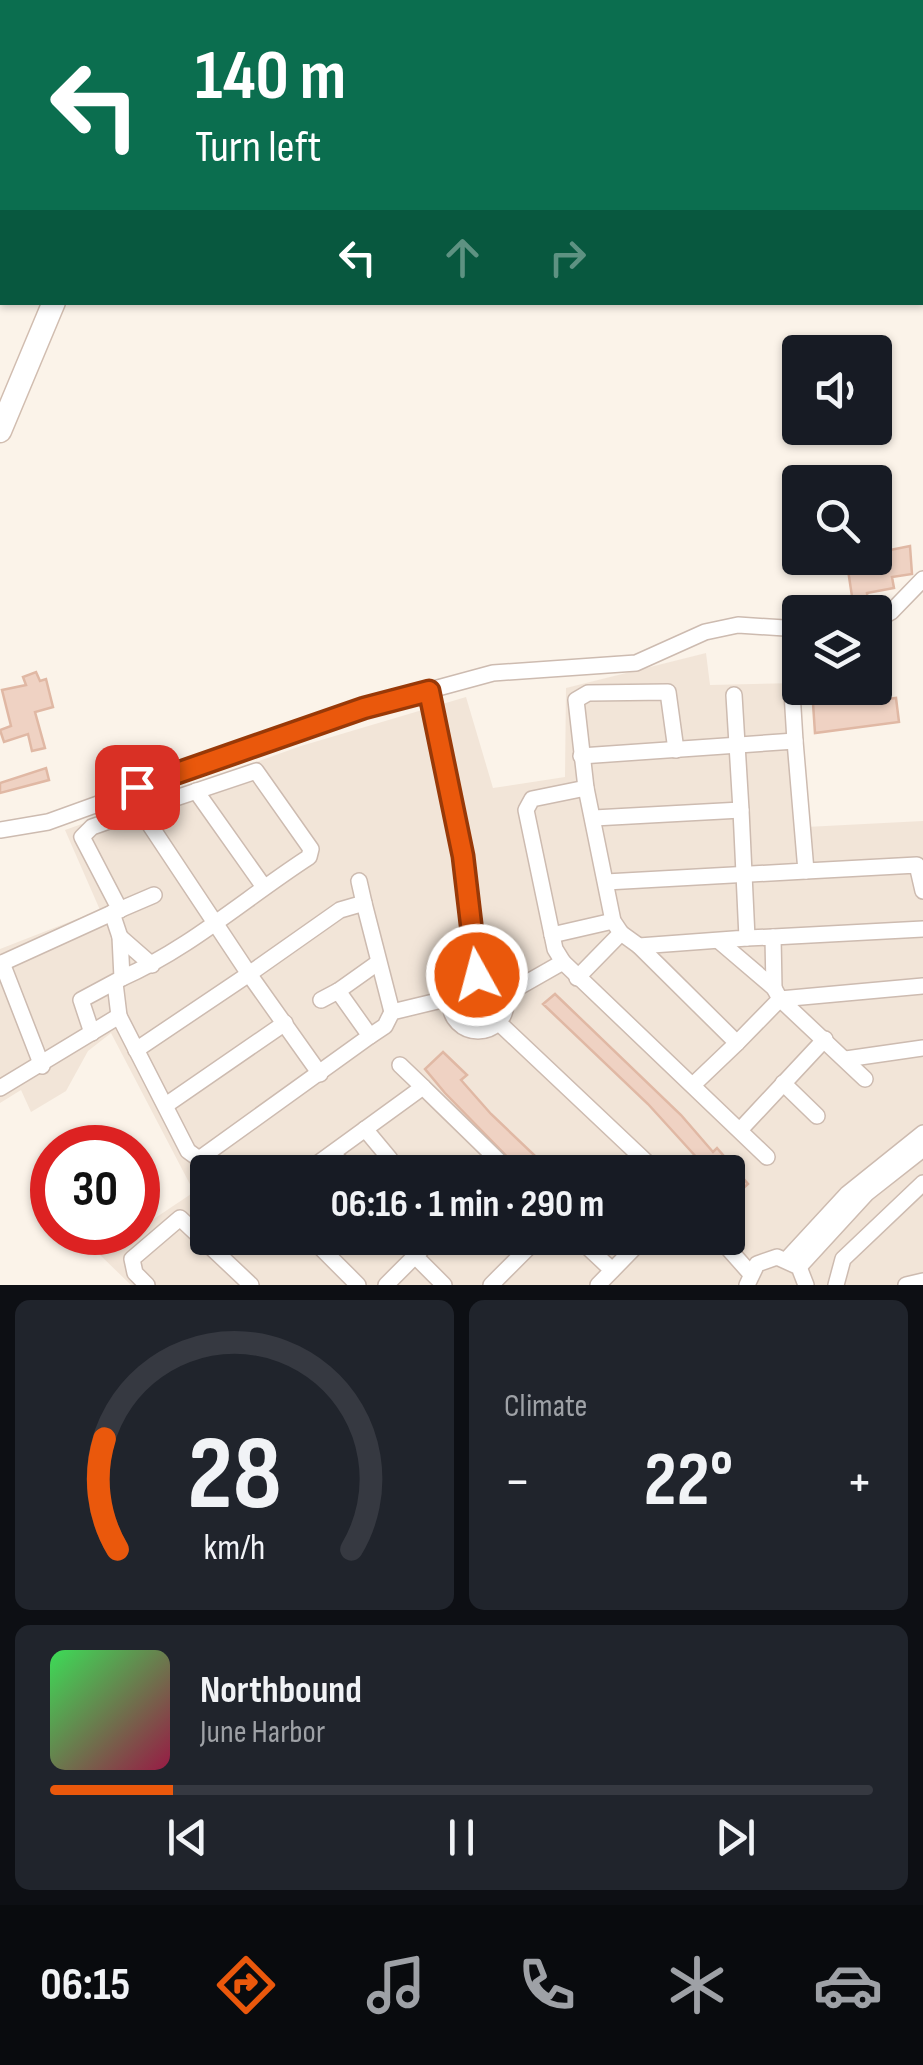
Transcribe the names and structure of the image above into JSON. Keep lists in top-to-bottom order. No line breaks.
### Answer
{"page":{"turn":["140 m","Turn left"],"limit":"30","trip":"06:16 · 1 min · 290 m","tile":"Climate","heat":["−","22°","+"],"song":["Northbound","June Harbor"],"tabs":"06:15","gauge":["28","km/h"]}}
